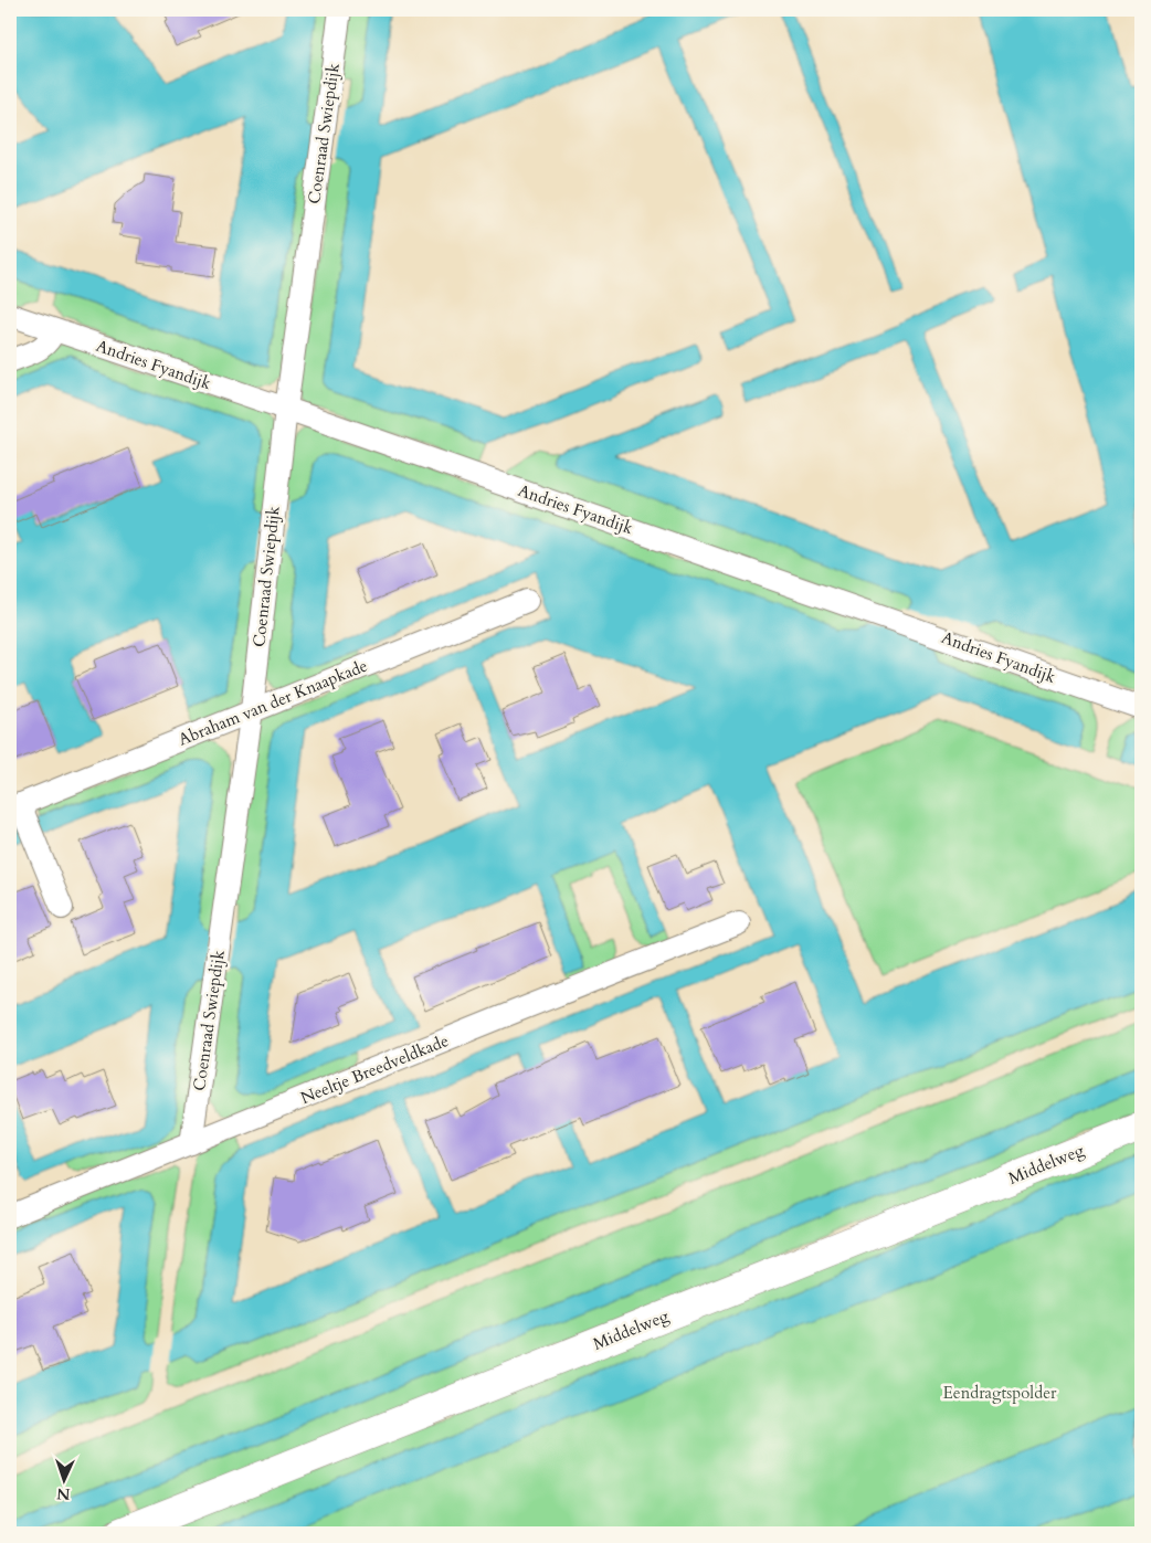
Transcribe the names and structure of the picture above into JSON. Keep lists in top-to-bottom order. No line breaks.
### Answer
{"streets":{"street":["Coenraad Swiepdijk","Andries Fyandijk","Abraham van der Knaapkade","Neeltje Breedveldkade","Middelweg"]},"crossings":[["Coenraad Swiepdijk","Andries Fyandijk"],["Coenraad Swiepdijk","Abraham van der Knaapkade"],["Coenraad Swiepdijk","Neeltje Breedveldkade"]],"parks":["Eendragtspolder"],"north":"bottom"}
